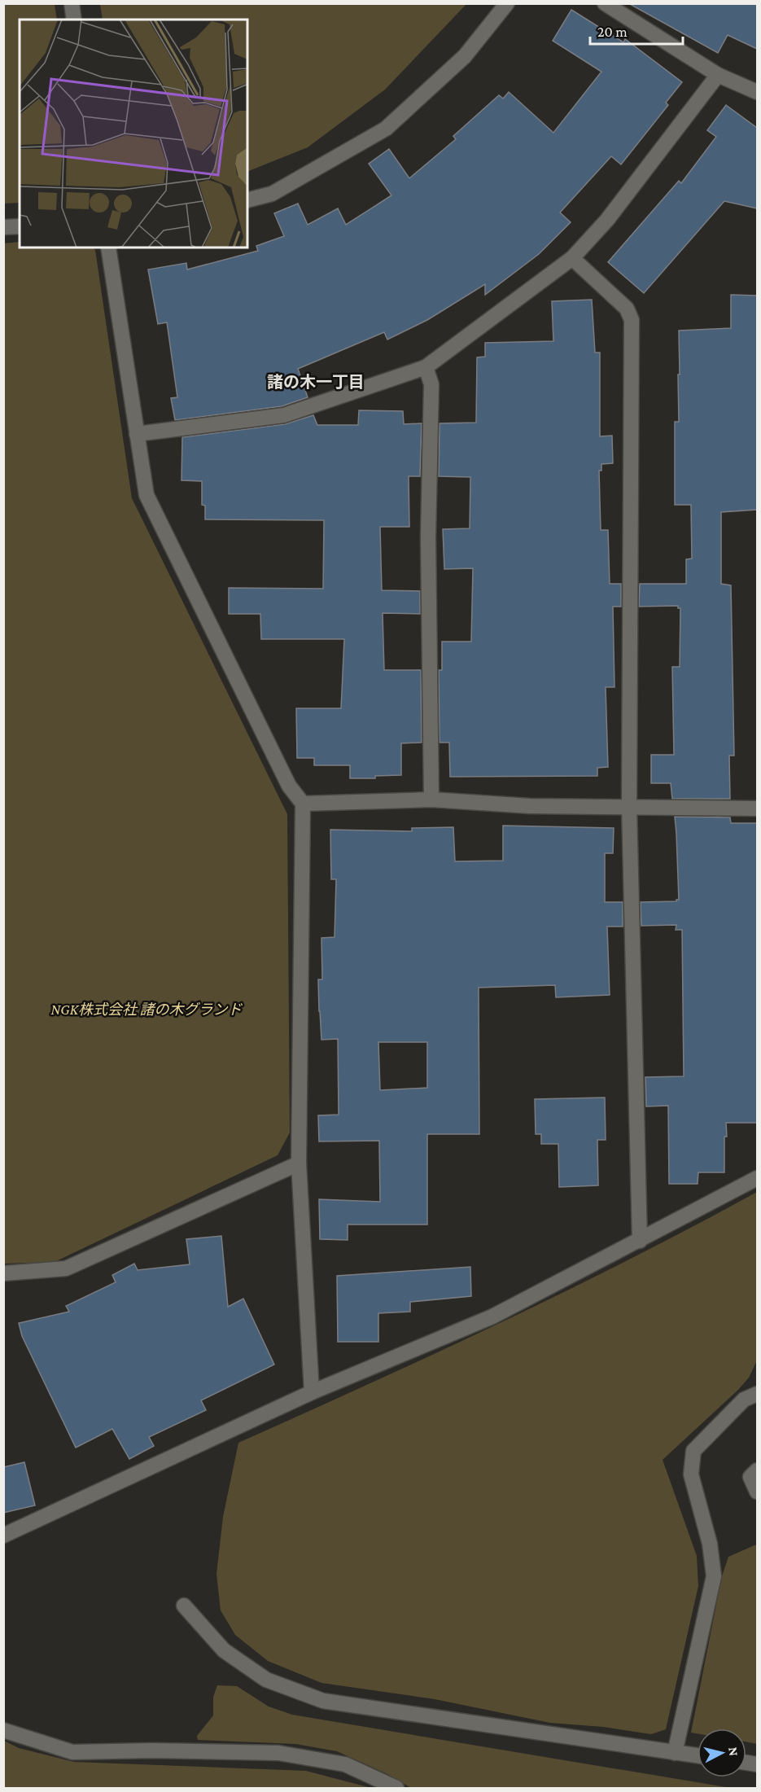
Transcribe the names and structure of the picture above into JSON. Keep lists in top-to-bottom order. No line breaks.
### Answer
{"districts":["諸の木一丁目"],"parks":["NGK株式会社 諸の木グランド"],"scale_bar":"20 m","north":"right"}
